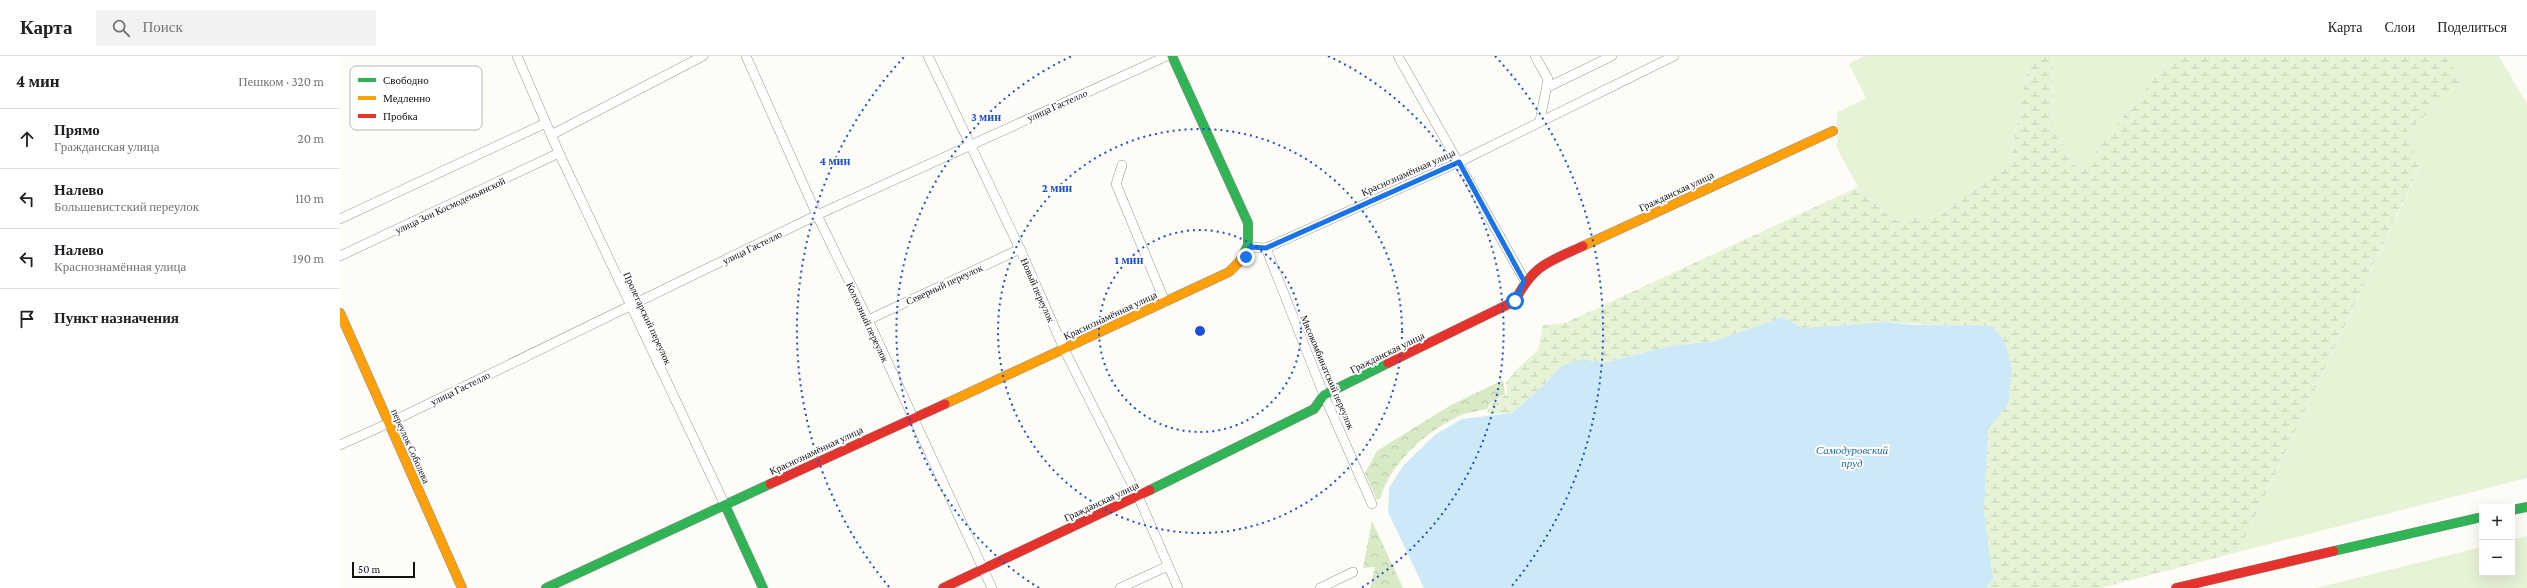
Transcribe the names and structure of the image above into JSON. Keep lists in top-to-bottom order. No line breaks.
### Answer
{"streets":{"main road":["Краснознамённая улица","Гражданская улица","Пролетарский переулок","переулок Соболева"],"street":["улица Гастелло","улица Зои Космодемьянской","Северный переулок","Новый переулок","Колхозный переулок","Мясокомбинатский переулок"]},"crossings":[["улица Гастелло","Новый переулок"],["улица Гастелло","Пролетарский переулок"],["улица Гастелло","Колхозный переулок"],["улица Гастелло","переулок Соболева"],["Краснознамённая улица","Новый переулок"],["Краснознамённая улица","Пролетарский переулок"],["Краснознамённая улица","Колхозный переулок"],["Краснознамённая улица","Мясокомбинатский переулок"],["Гражданская улица","Новый переулок"],["Гражданская улица","Колхозный переулок"],["Гражданская улица","Мясокомбинатский переулок"],["улица Зои Космодемьянской","Пролетарский переулок"],["Северный переулок","Новый переулок"],["Северный переулок","Колхозный переулок"]],"water":["Самодуровский пруд"],"legend":["Свободно","Медленно","Пробка"],"scale_bar":"50 m","page":{"header":"Карта","search":"Поиск","nav":["Карта","Слои","Поделиться"],"heading":["4 мин","Пешком · 320 m"],"list":[["Прямо","Гражданская улица","20 m"],["Налево","Большевистский переулок","110 m"],["Налево","Краснознамённая улица","190 m"],"Пункт назначения"],"map_buttons":["+","−"],"scale":"50 m"},"rings":["3 мин","4 мин","2 мин","1 мин"]}
